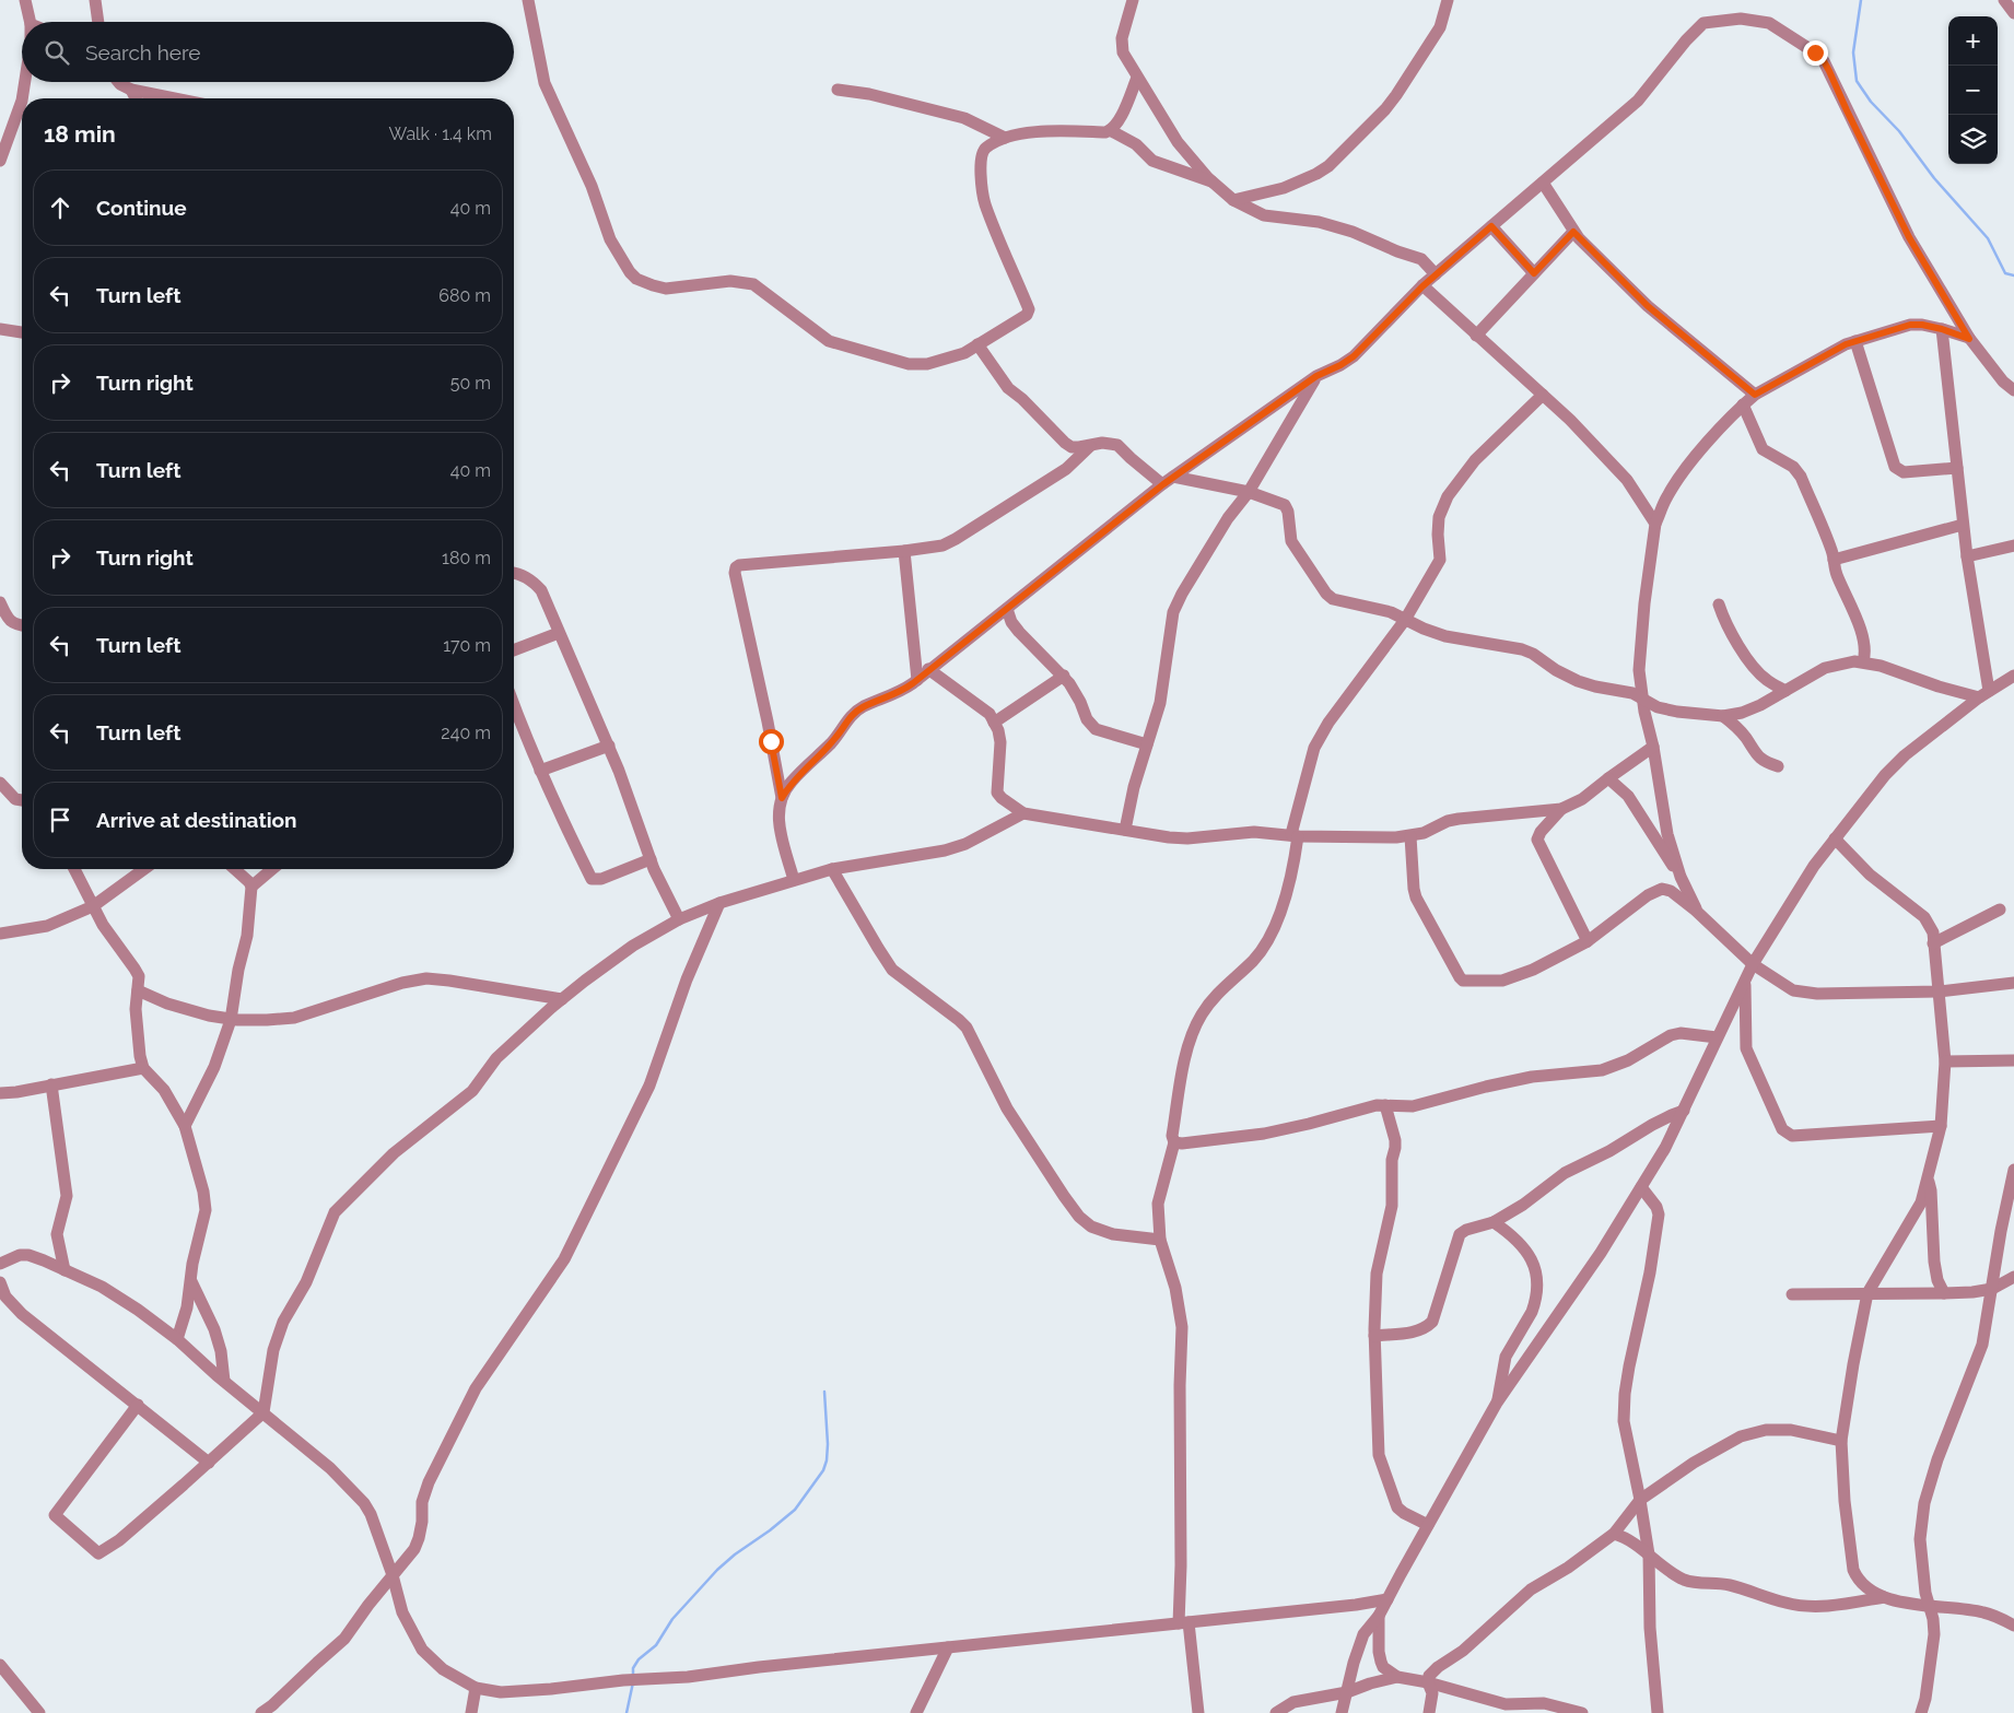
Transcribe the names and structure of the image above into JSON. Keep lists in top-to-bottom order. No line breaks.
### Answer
{"page":{"map_buttons":["+","−"],"search":"Search here","heading":["18 min","Walk · 1.4 km"],"list":[["Continue","40 m"],["Turn left","680 m"],["Turn right","50 m"],["Turn left","40 m"],["Turn right","180 m"],["Turn left","170 m"],["Turn left","240 m"],"Arrive at destination"]}}
